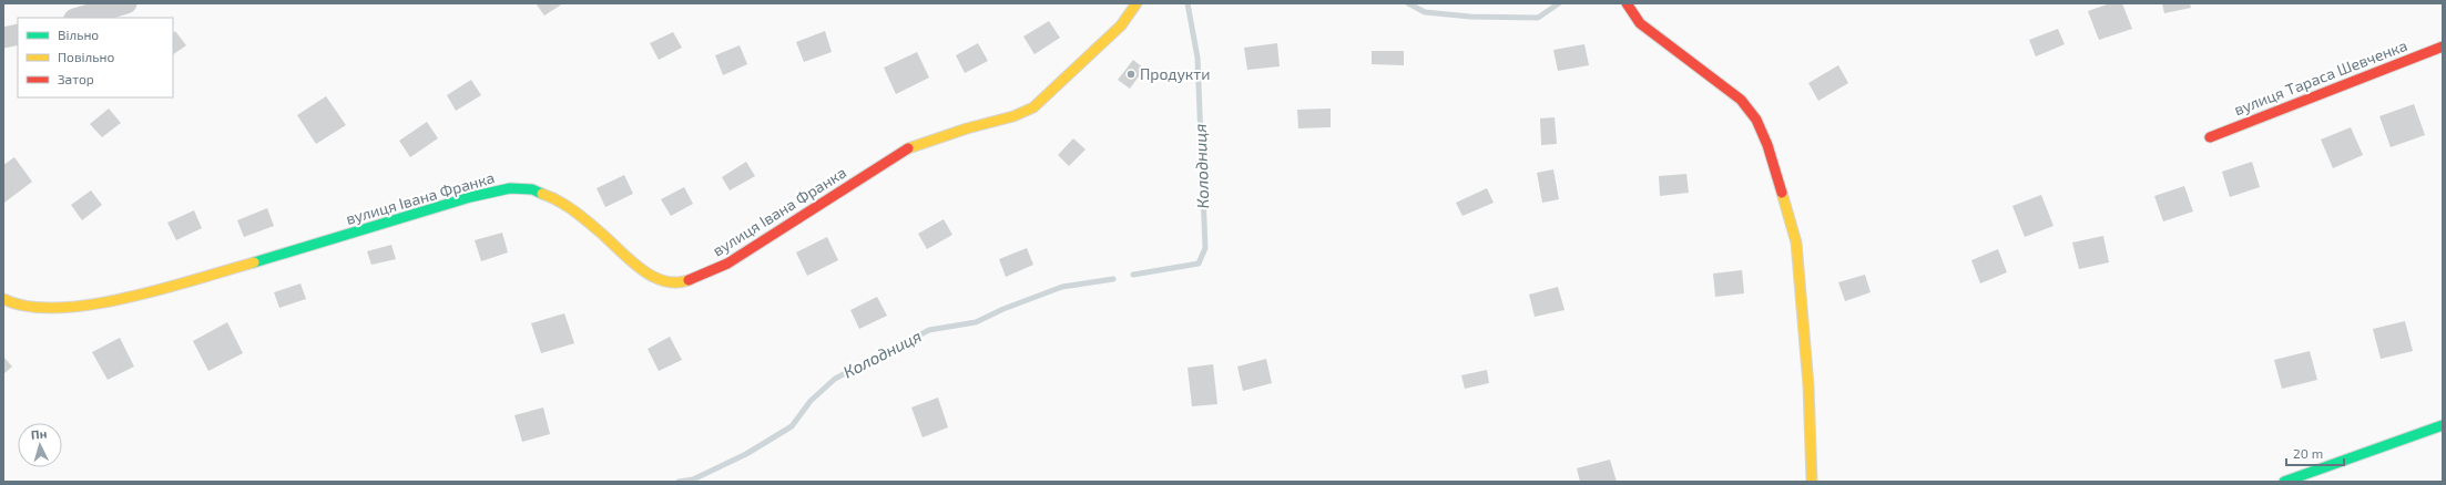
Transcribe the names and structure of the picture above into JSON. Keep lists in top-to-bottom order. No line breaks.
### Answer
{"streets":{"street":["вулиця Тараса Шевченка","вулиця Івана Франка"]},"water":["Колодниця"],"places":["Продукти"],"legend":["Вільно","Повільно","Затор"],"scale_bar":"20 m","north":"top"}
